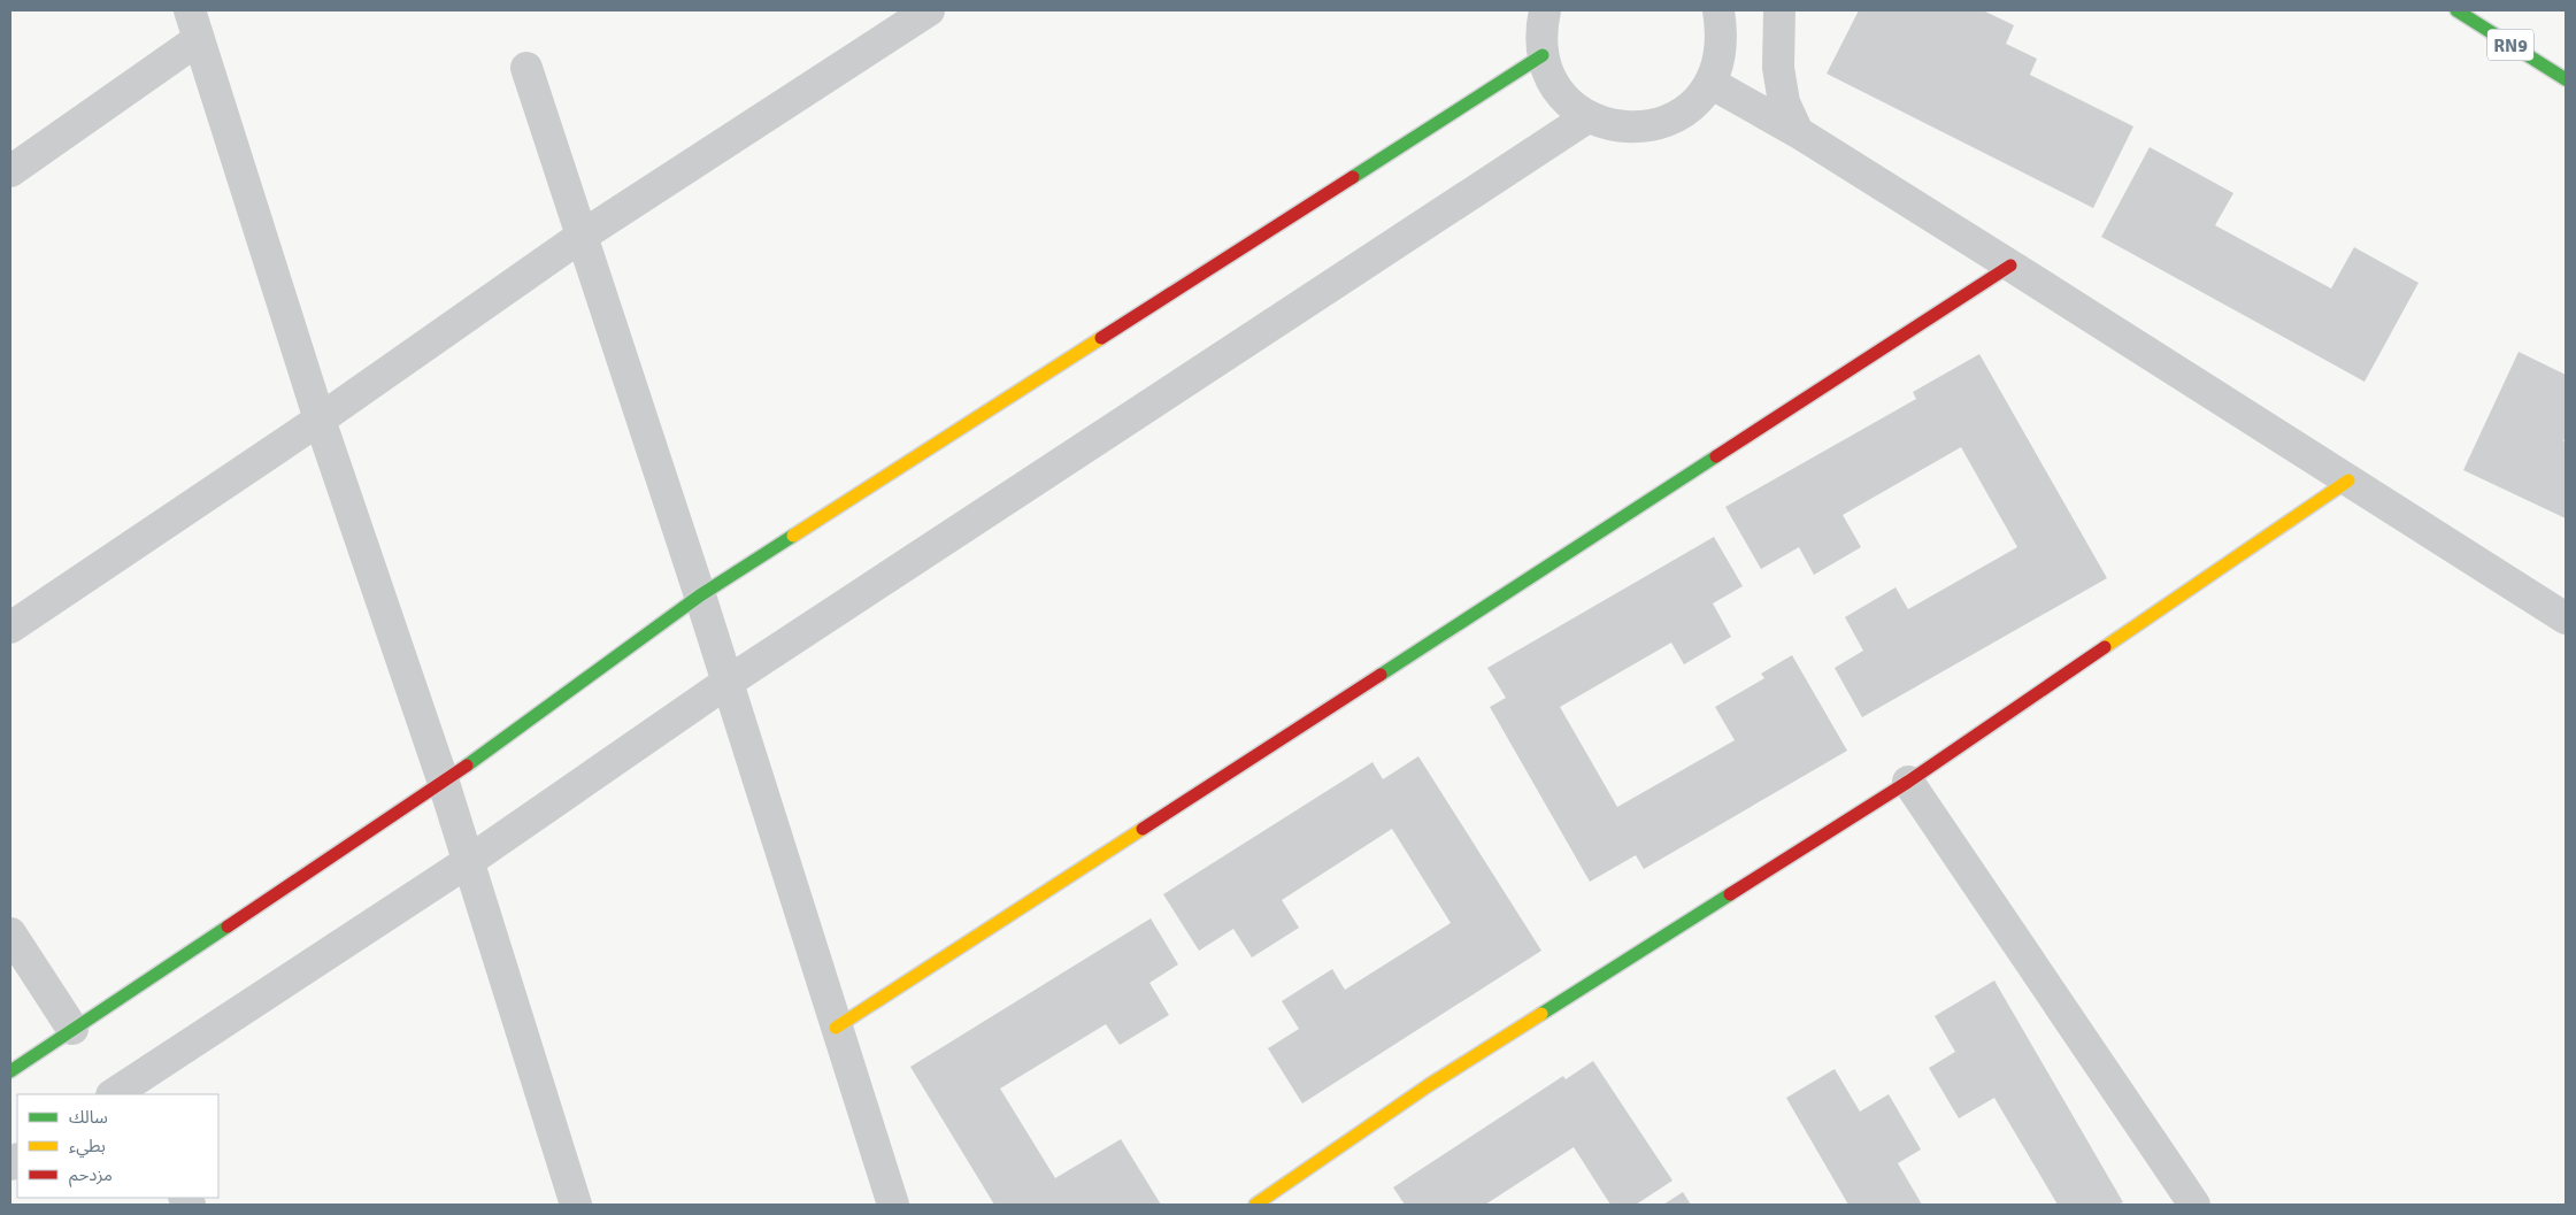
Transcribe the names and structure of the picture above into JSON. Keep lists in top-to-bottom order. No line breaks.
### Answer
{"streets":{"main road":["RN9"]},"legend":["سالك","بطيء","مزدحم"]}
